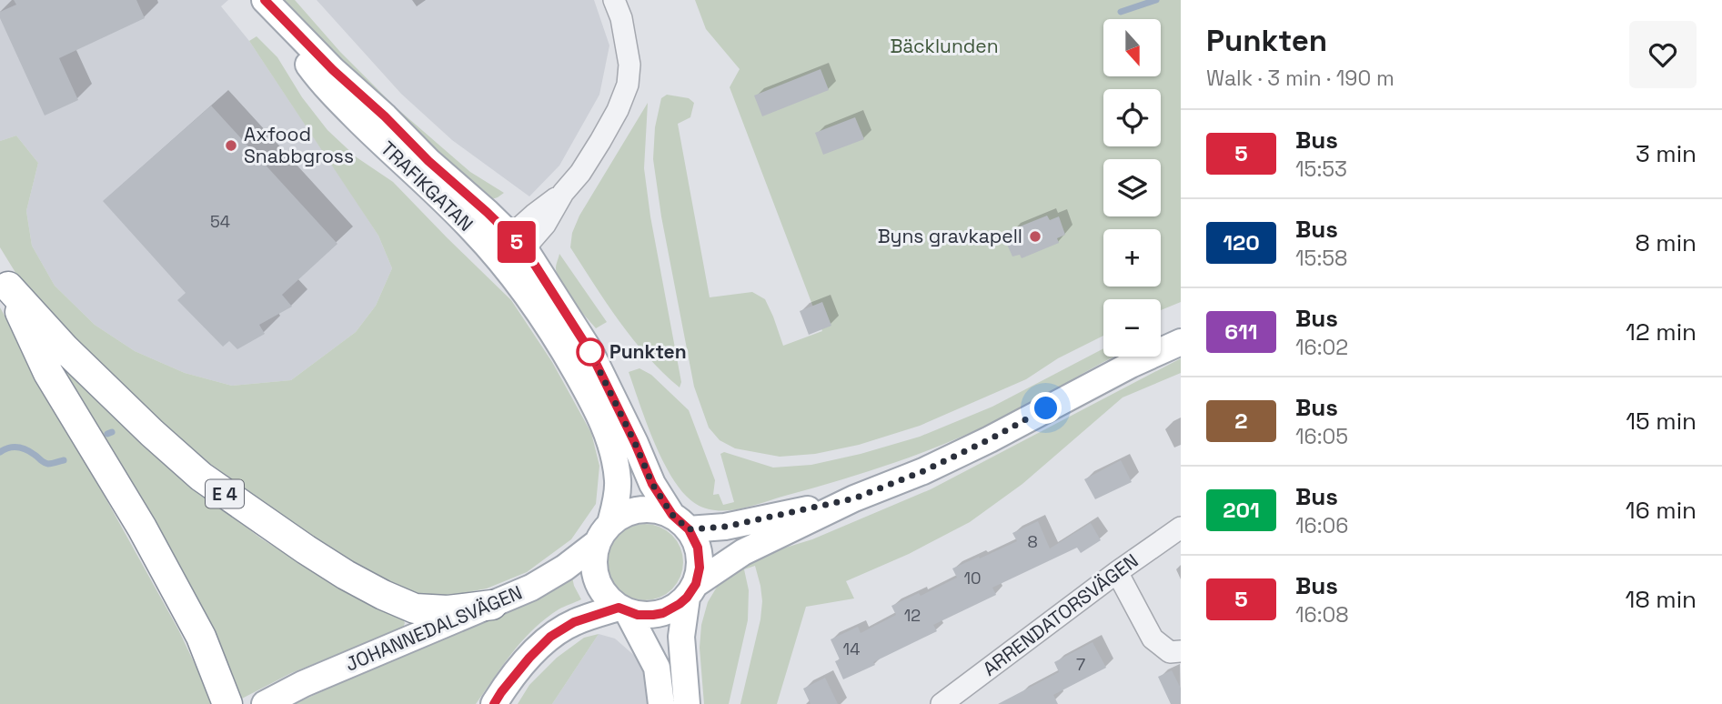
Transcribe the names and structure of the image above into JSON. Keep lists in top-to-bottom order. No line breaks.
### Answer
{"streets":{"highway":["E 4"],"main road":["TRAFIKGATAN","JOHANNEDALSVÄGEN"],"street":["ARRENDATORSVÄGEN"]},"crossings":[["TRAFIKGATAN","JOHANNEDALSVÄGEN"],["E 4","JOHANNEDALSVÄGEN"]],"parks":["Bäcklunden"],"places":["Axfood Snabbgross","Byns gravkapell","Punkten"],"lines":["bus line 5"],"house_numbers":["54","8","10","12","14","7"],"north":"bottom","page":{"on_map":"5","heading":["Punkten","Walk · 3 min · 190 m"],"map_buttons":["+","−"],"list":[{"mark":"5","name":"Bus","note":"15:53","value":"3 min"},{"mark":"120","name":"Bus","note":"15:58","value":"8 min"},{"mark":"611","name":"Bus","note":"16:02","value":"12 min"},{"mark":"2","name":"Bus","note":"16:05","value":"15 min"},{"mark":"201","name":"Bus","note":"16:06","value":"16 min"},{"mark":"5","name":"Bus","note":"16:08","value":"18 min"}]}}
